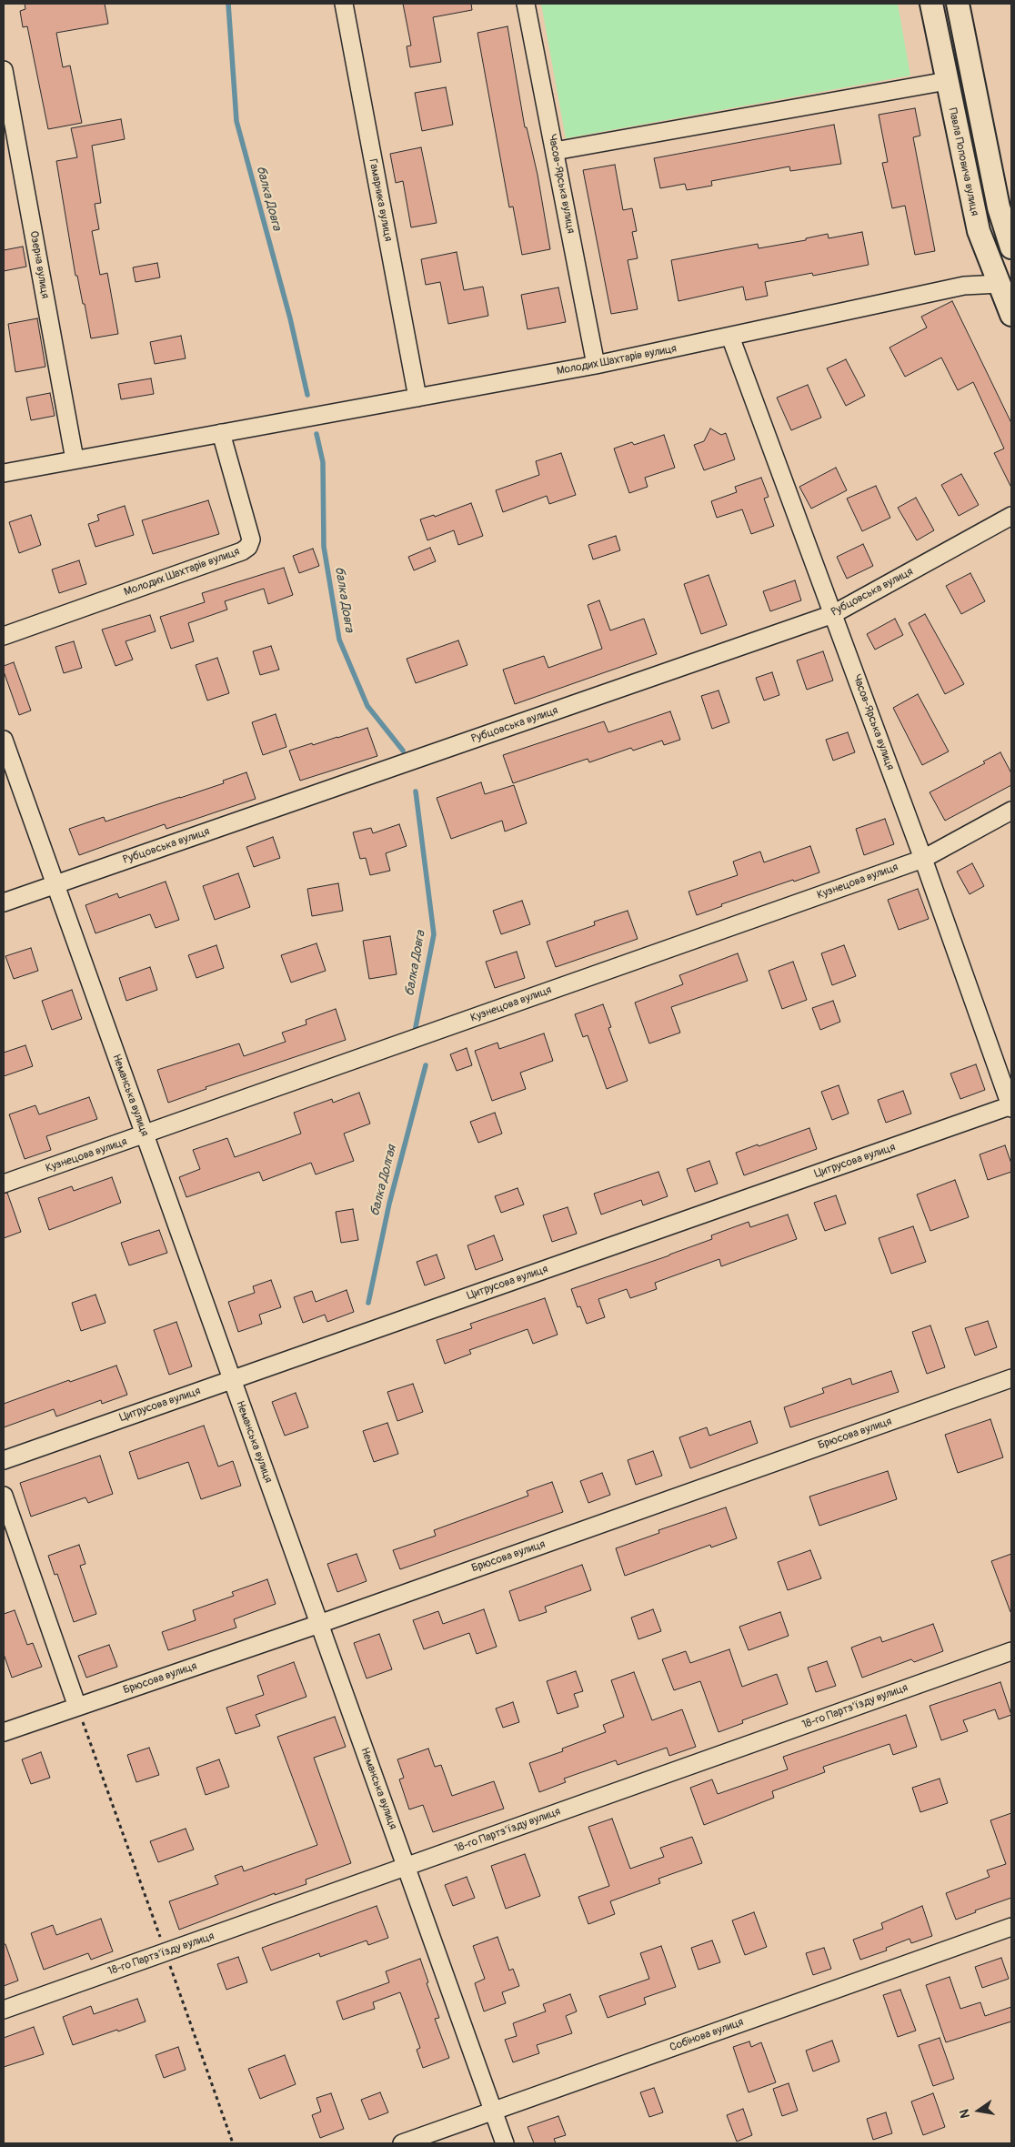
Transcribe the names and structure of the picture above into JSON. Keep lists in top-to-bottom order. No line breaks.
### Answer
{"streets":{"main road":["Павла Поповича вулиця"],"street":["Часов-Ярська вулиця","Гамарника вулиця","Озерна вулиця","Молодих Шахтарів вулиця","Рубцовська вулиця","Кузнецова вулиця","Неманська вулиця","Цитрусова вулиця","Брюсова вулиця","18-го Партз’їзду вулиця","Собінова вулиця"]},"crossings":[["Павла Поповича вулиця","Молодих Шахтарів вулиця"],["Часов-Ярська вулиця","Молодих Шахтарів вулиця"],["Часов-Ярська вулиця","Рубцовська вулиця"],["Часов-Ярська вулиця","Кузнецова вулиця"],["Часов-Ярська вулиця","Цитрусова вулиця"],["Гамарника вулиця","Молодих Шахтарів вулиця"],["Озерна вулиця","Молодих Шахтарів вулиця"],["Рубцовська вулиця","Неманська вулиця"],["Кузнецова вулиця","Неманська вулиця"],["Неманська вулиця","Цитрусова вулиця"],["Неманська вулиця","Брюсова вулиця"],["Неманська вулиця","18-го Партз’їзду вулиця"],["Неманська вулиця","Собінова вулиця"]],"water":["балка Довга","балка Долгая"],"north":"left"}
